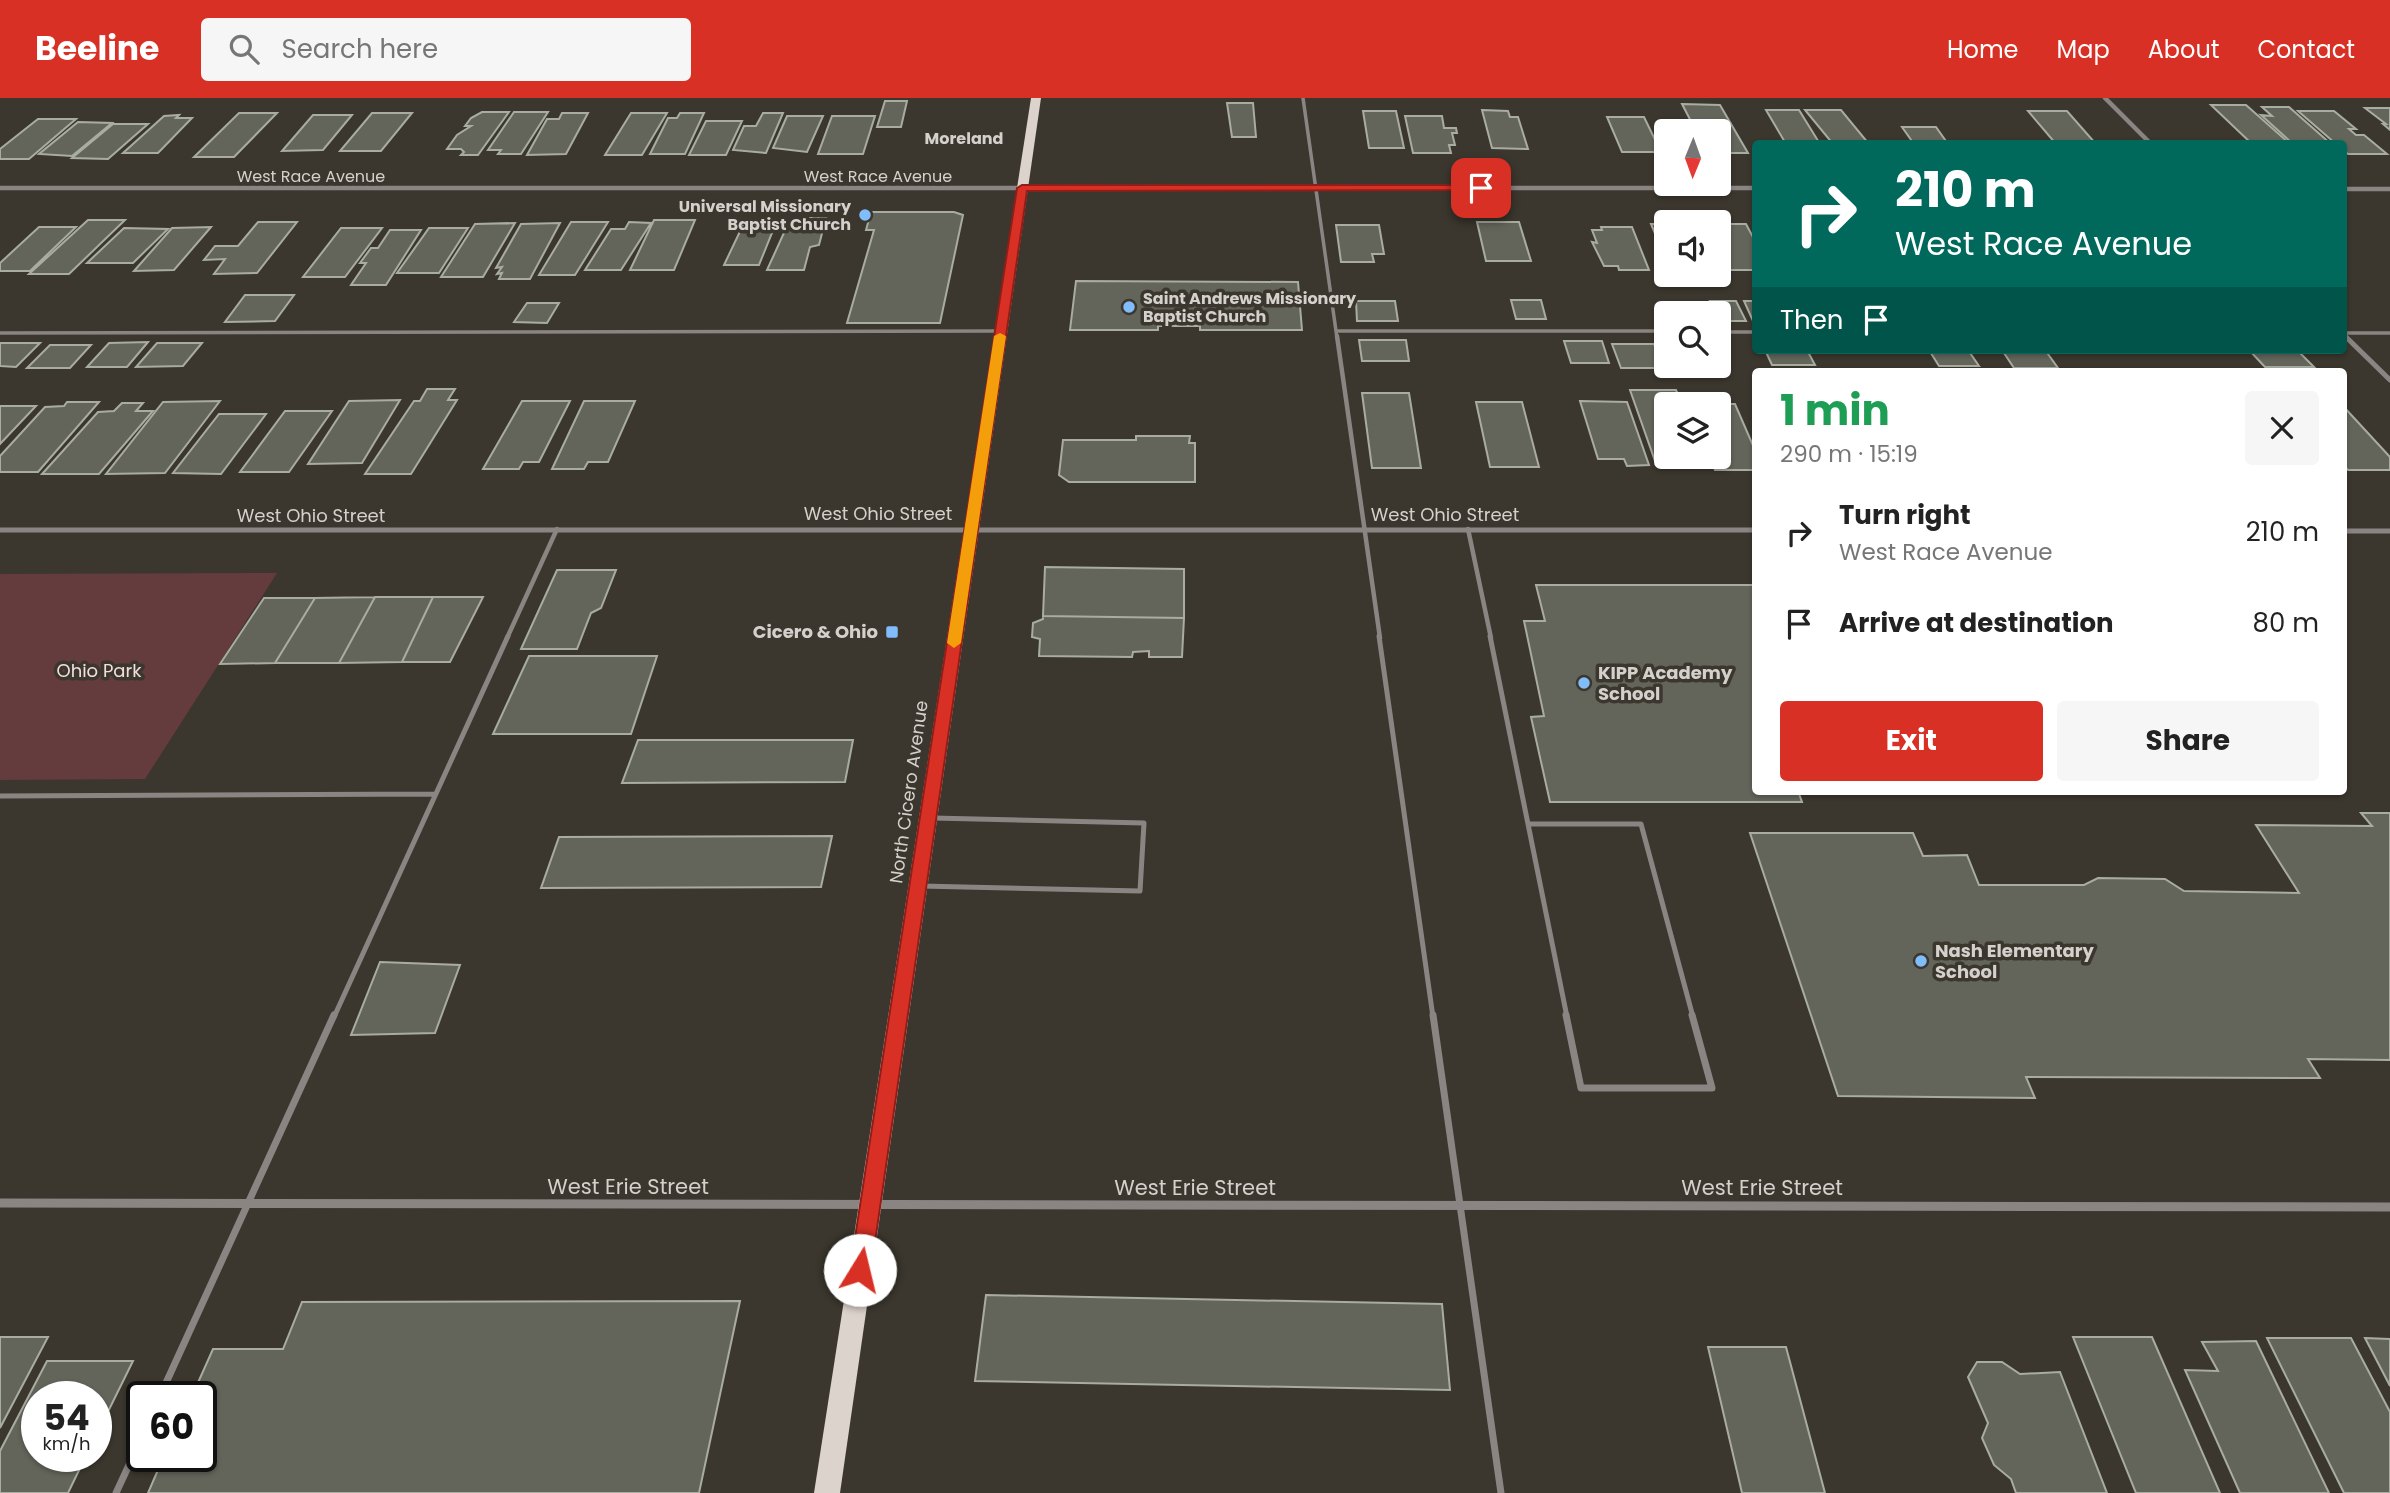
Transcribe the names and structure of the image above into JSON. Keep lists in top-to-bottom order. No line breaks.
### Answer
{"streets":{"main road":["North Cicero Avenue"],"street":["West Race Avenue","West Ohio Street","West Erie Street"]},"crossings":[["West Race Avenue","North Cicero Avenue"],["West Ohio Street","North Cicero Avenue"],["North Cicero Avenue","West Erie Street"]],"districts":["Moreland"],"parks":["Ohio Park"],"places":{"other":["Universal Missionary Baptist Church","Saint Andrews Missionary Baptist Church","KIPP Academy School","Nash Elementary School"],"transit":["Cicero & Ohio"]},"north":"bottom","page":{"header":"Beeline","search":"Search here","nav":["Home","Map","About","Contact"],"turn":["210 m","West Race Avenue"],"then":"Then","heading":["1 min","290 m · 15:19"],"list":[{"name":"Turn right","note":"West Race Avenue","value":"210 m"},{"name":"Arrive at destination","value":"80 m"}],"buttons":["Exit","Share"],"speed":"54 km/h","limit":"60"}}
